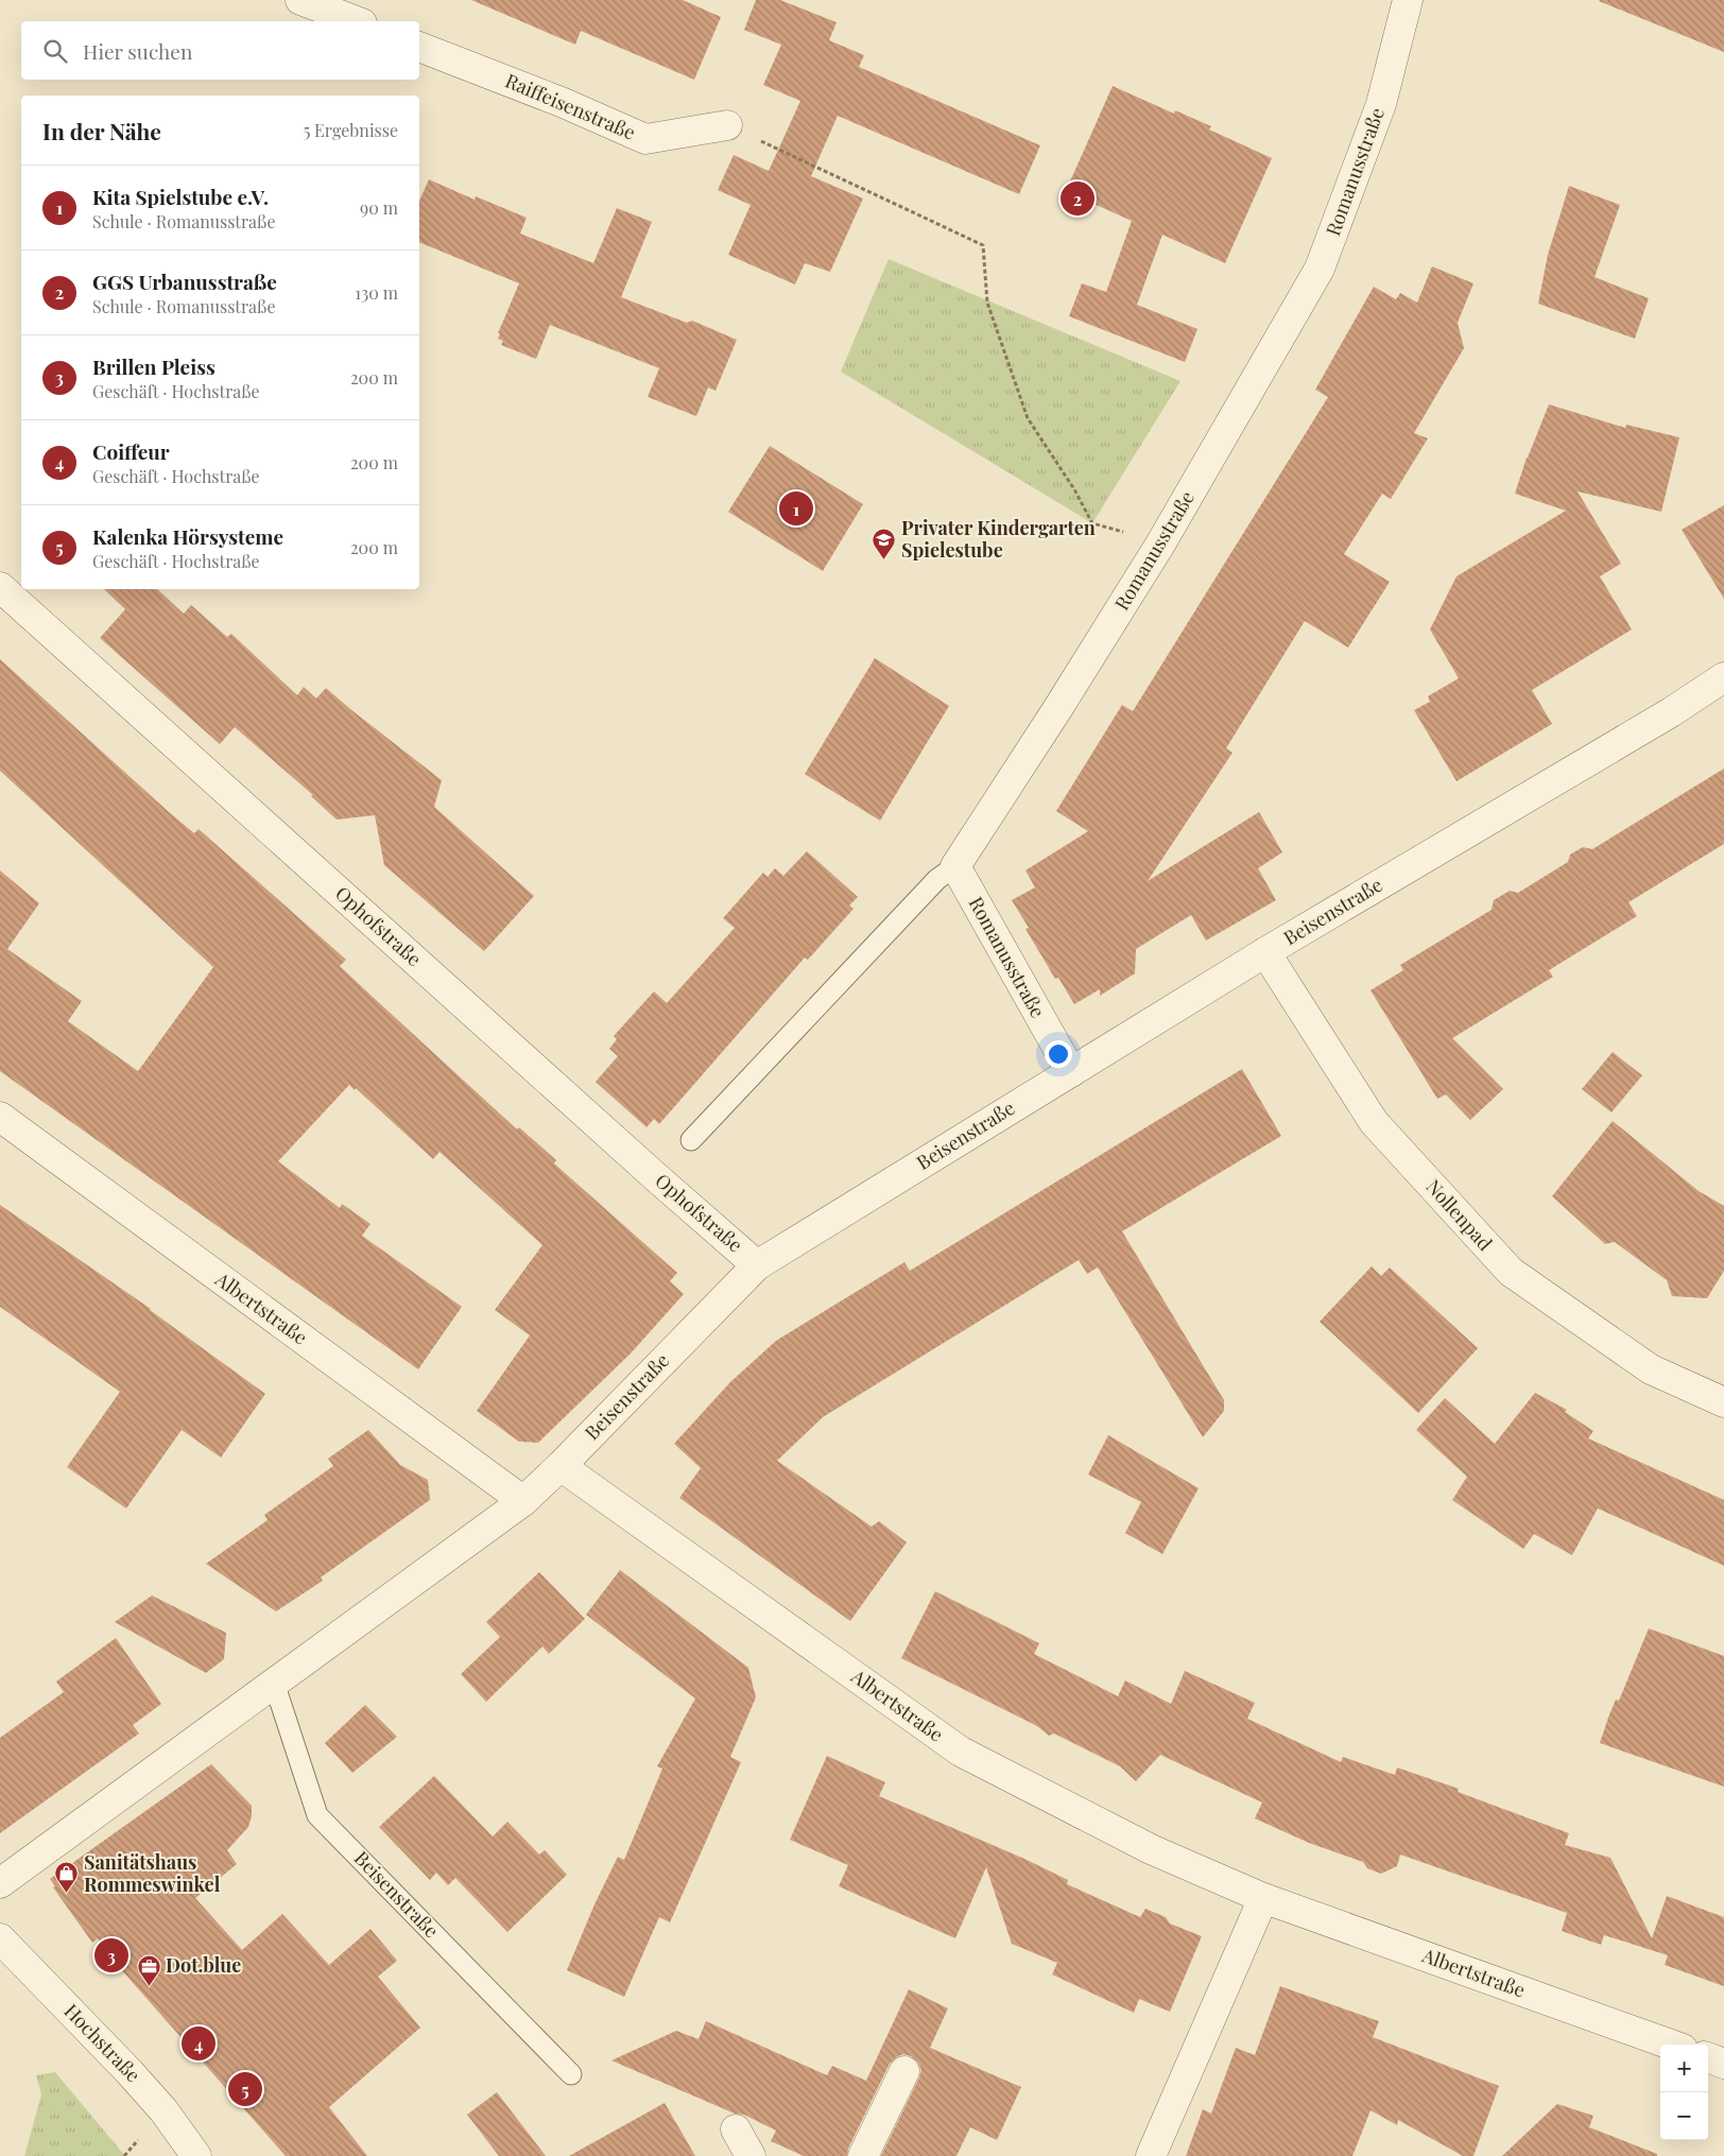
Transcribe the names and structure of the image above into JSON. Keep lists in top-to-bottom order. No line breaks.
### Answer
{"streets":{"street":["Raiffeisenstraße","Romanusstraße","Beisenstraße","Ophofstraße","Nollenpad","Albertstraße","Hochstraße"]},"crossings":[["Romanusstraße","Beisenstraße"],["Beisenstraße","Ophofstraße"],["Beisenstraße","Nollenpad"],["Beisenstraße","Albertstraße"]],"places":{"school or university":["Privater Kindergarten Spielestube"],"shop":["Sanitätshaus Rommeswinkel"],"office":["Dot.blue"]},"page":{"search":"Hier suchen","heading":["In der Nähe","5 Ergebnisse"],"list":[{"mark":"1","name":"Kita Spielstube e.V.","note":"Schule · Romanusstraße","value":"90 m"},{"mark":"2","name":"GGS Urbanusstraße","note":"Schule · Romanusstraße","value":"130 m"},{"mark":"3","name":"Brillen Pleiss","note":"Geschäft · Hochstraße","value":"200 m"},{"mark":"4","name":"Coiffeur","note":"Geschäft · Hochstraße","value":"200 m"},{"mark":"5","name":"Kalenka Hörsysteme","note":"Geschäft · Hochstraße","value":"200 m"}],"pins":["2","1","3","4","5"],"map_buttons":["+","−"]}}
